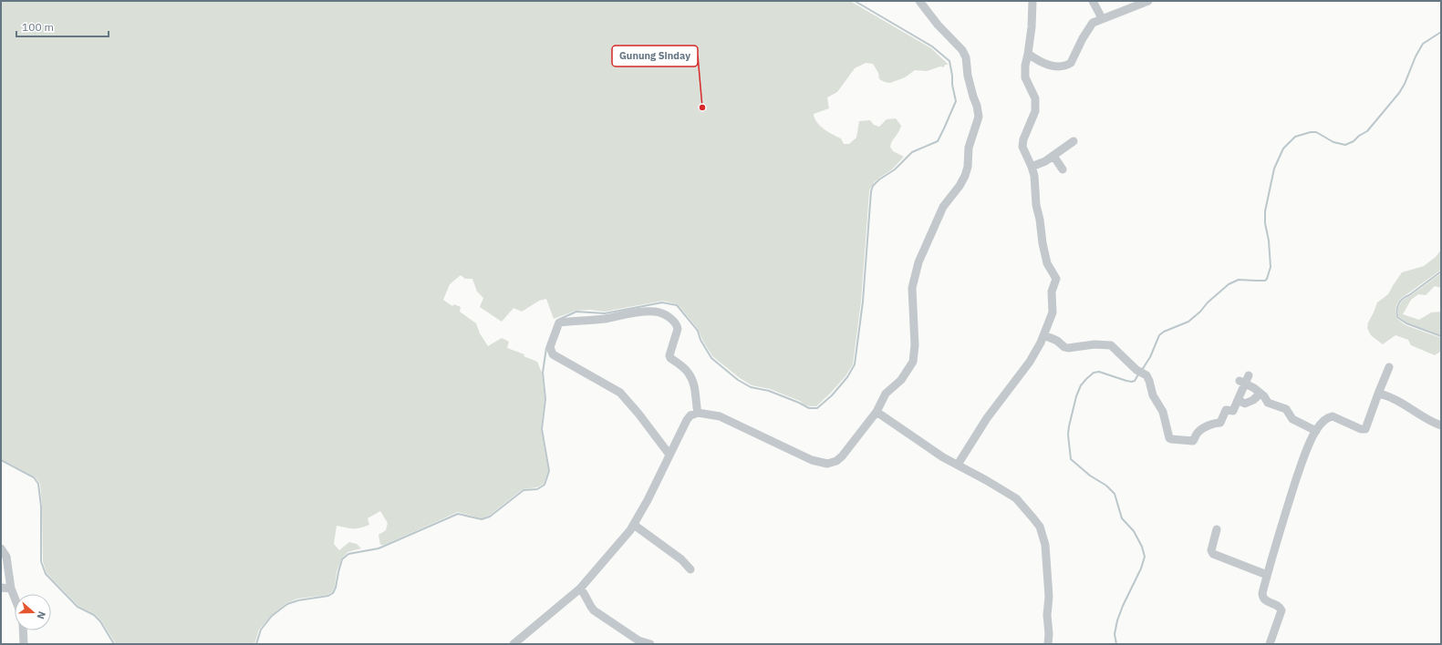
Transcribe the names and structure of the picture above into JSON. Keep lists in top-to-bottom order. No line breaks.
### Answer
{"places":["Gunung Sinday"],"scale_bar":"100 m","north":"right"}
